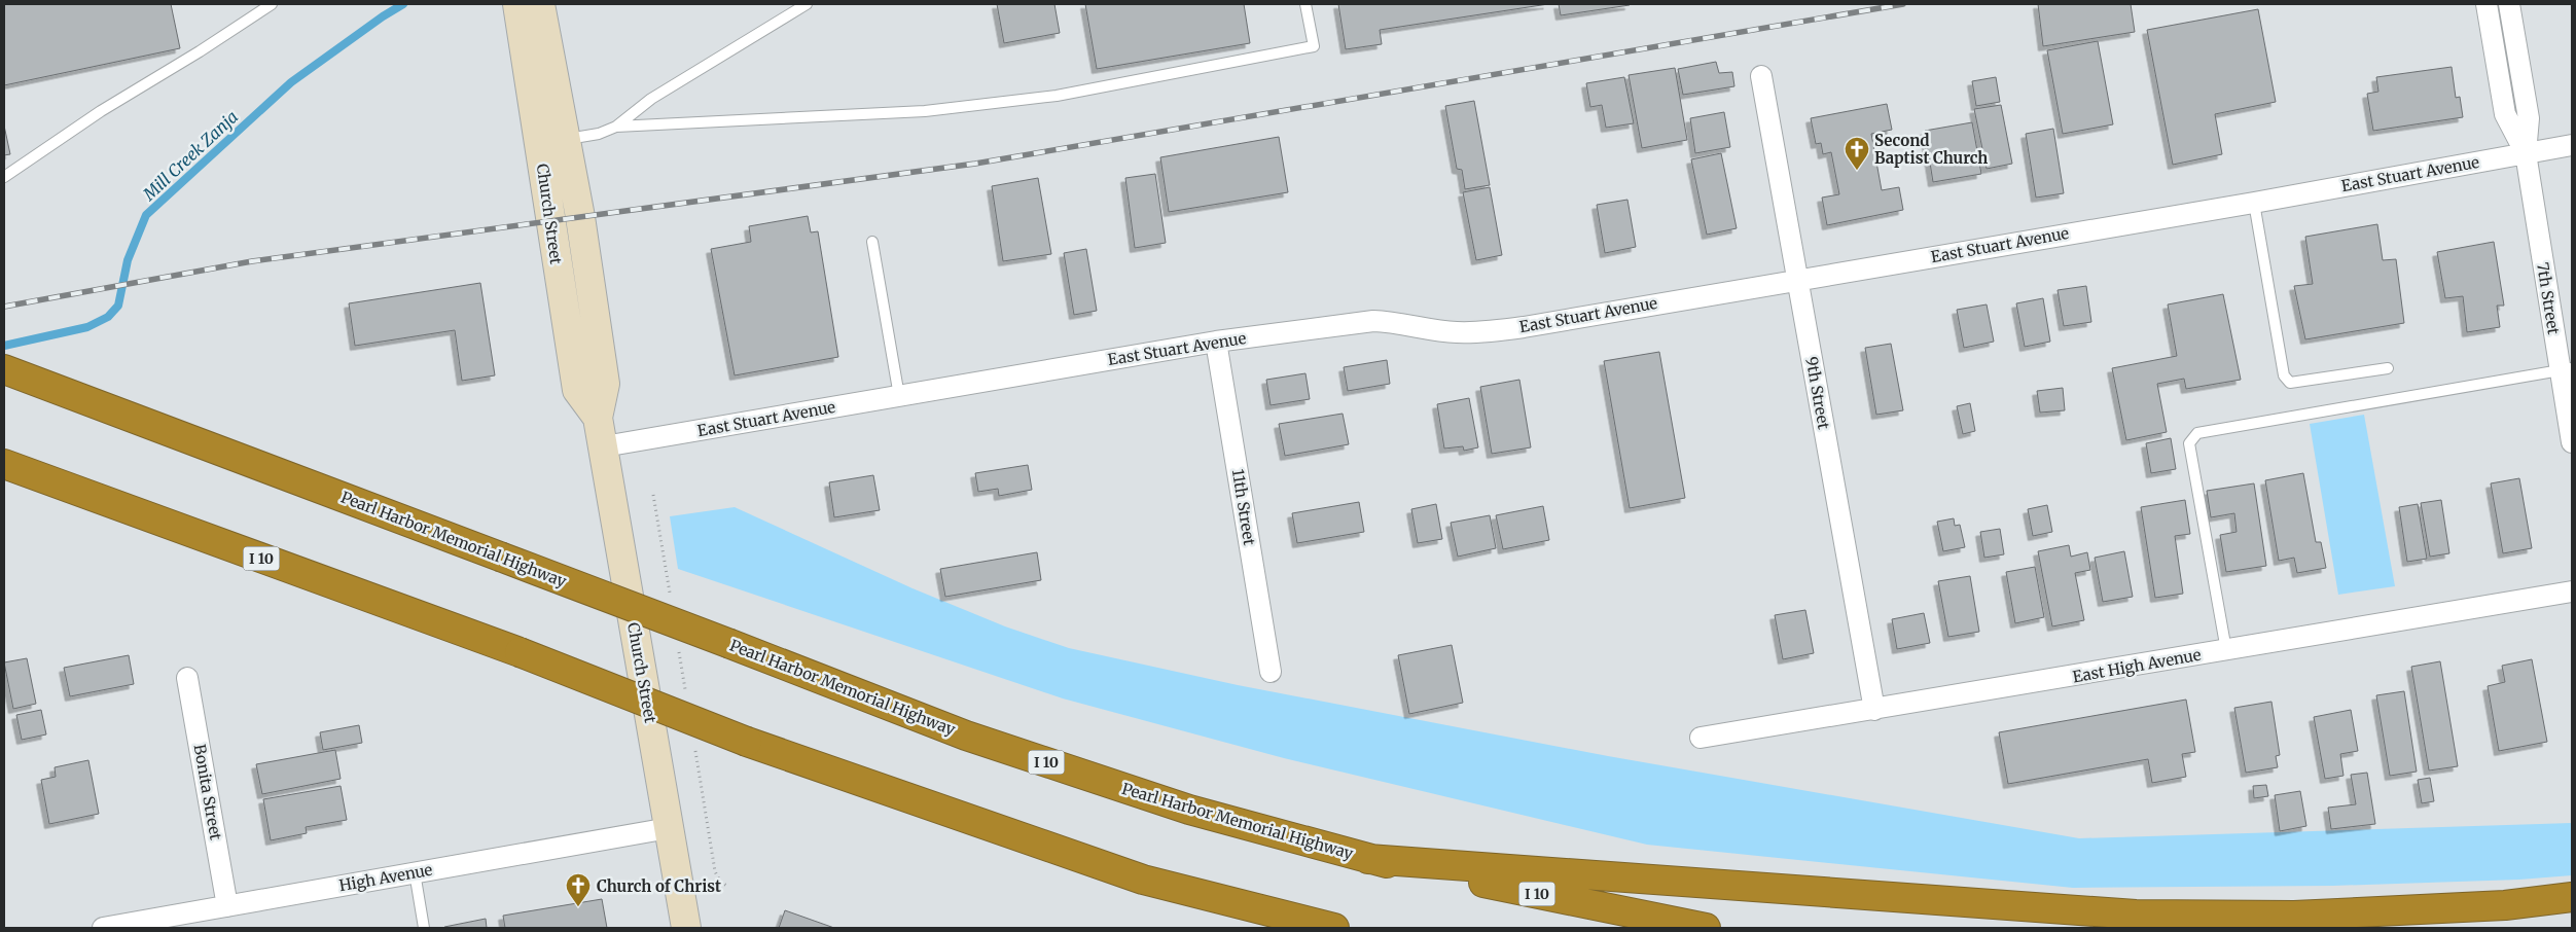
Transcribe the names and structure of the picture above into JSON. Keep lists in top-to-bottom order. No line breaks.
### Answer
{"streets":{"highway":["Pearl Harbor Memorial Highway","I 10"],"street":["East Stuart Avenue","Church Street","7th Street","9th Street","11th Street","East High Avenue","Bonita Street","High Avenue"]},"crossings":[["East Stuart Avenue","Church Street"],["East Stuart Avenue","7th Street"],["East Stuart Avenue","9th Street"],["East Stuart Avenue","11th Street"],["Church Street","High Avenue"],["9th Street","East High Avenue"],["Bonita Street","High Avenue"]],"water":["Mill Creek Zanja"],"places":{"church":["Second Baptist Church","Church of Christ"]}}
